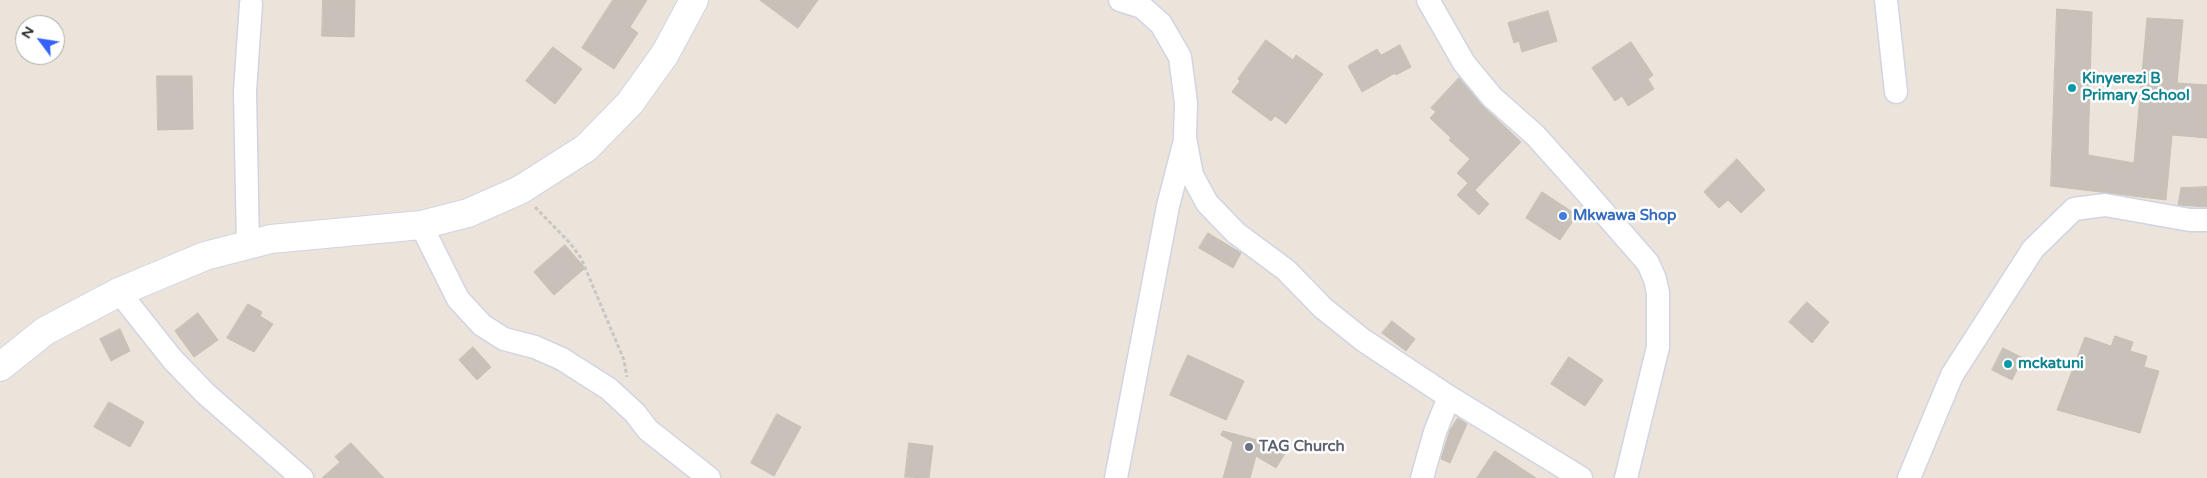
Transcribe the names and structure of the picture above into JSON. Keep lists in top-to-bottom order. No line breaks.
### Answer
{"places":["Kinyerezi B Primary School","Mkwawa Shop","mckatuni","TAG Church"],"north":"top left"}
